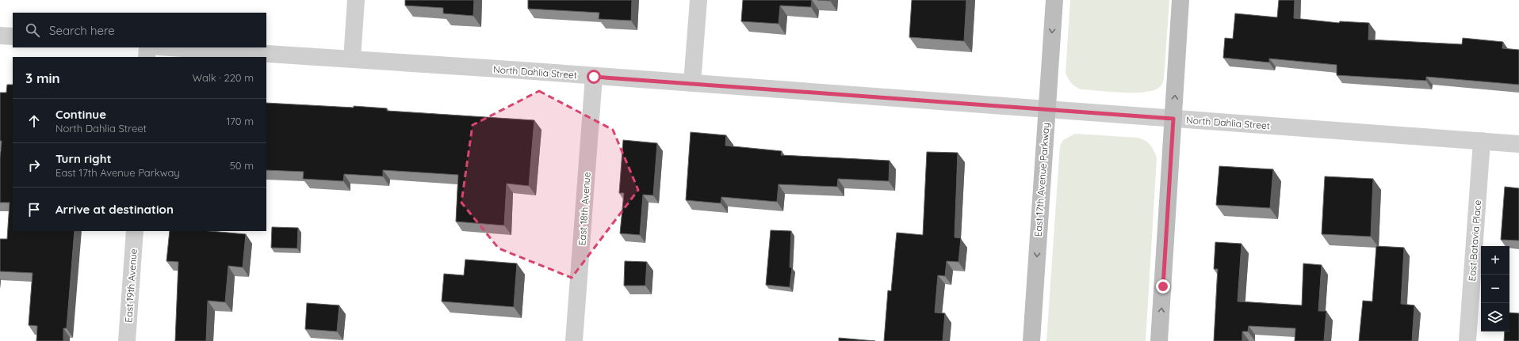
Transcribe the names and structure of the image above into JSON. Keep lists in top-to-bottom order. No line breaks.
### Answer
{"streets":{"main road":["East 17th Avenue Parkway"],"street":["North Dahlia Street","East 18th Avenue","East Batavia Place","East 19th Avenue"]},"crossings":[["North Dahlia Street","East 17th Avenue Parkway"],["North Dahlia Street","East 18th Avenue"],["North Dahlia Street","East Batavia Place"]],"page":{"search":"Search here","heading":["3 min","Walk · 220 m"],"list":[["Continue","North Dahlia Street","170 m"],["Turn right","East 17th Avenue Parkway","50 m"],"Arrive at destination"],"map_buttons":["+","−"]}}
